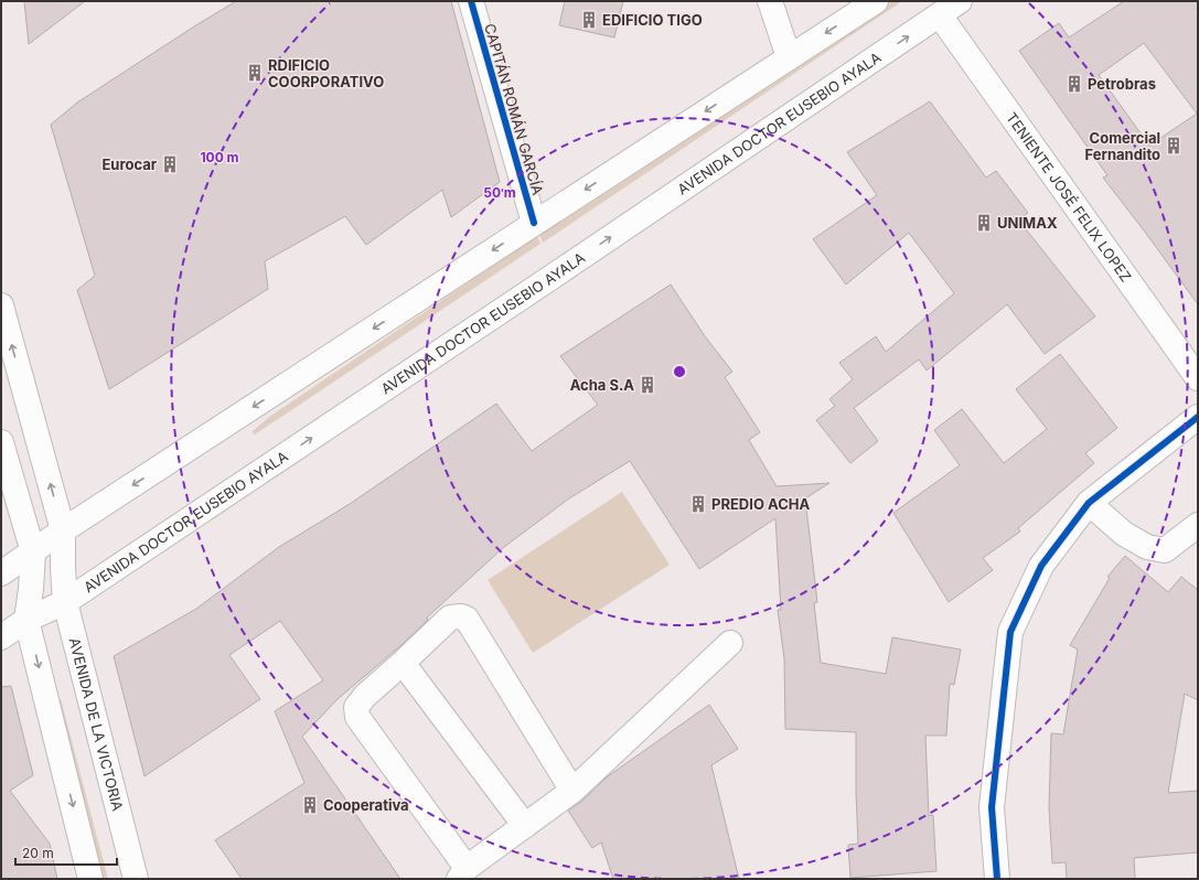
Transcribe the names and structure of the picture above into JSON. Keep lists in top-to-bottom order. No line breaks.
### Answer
{"streets":{"main road":["CAPITÁN ROMÁN GARCÍA","AVENIDA DOCTOR EUSEBIO AYALA","TENIENTE JOSÉ FELIX LOPEZ","AVENIDA DE LA VICTORIA"]},"crossings":[["AVENIDA DOCTOR EUSEBIO AYALA","TENIENTE JOSÉ FELIX LOPEZ"],["AVENIDA DOCTOR EUSEBIO AYALA","AVENIDA DE LA VICTORIA"]],"places":{"building":["EDIFICIO TIGO","RDIFICIO COORPORATIVO","Petrobras","Comercial Fernandito","Eurocar","UNIMAX","Acha S.A","PREDIO ACHA","Cooperativa"]},"scale_bar":"20 m","rings":["100 m","50 m"]}
